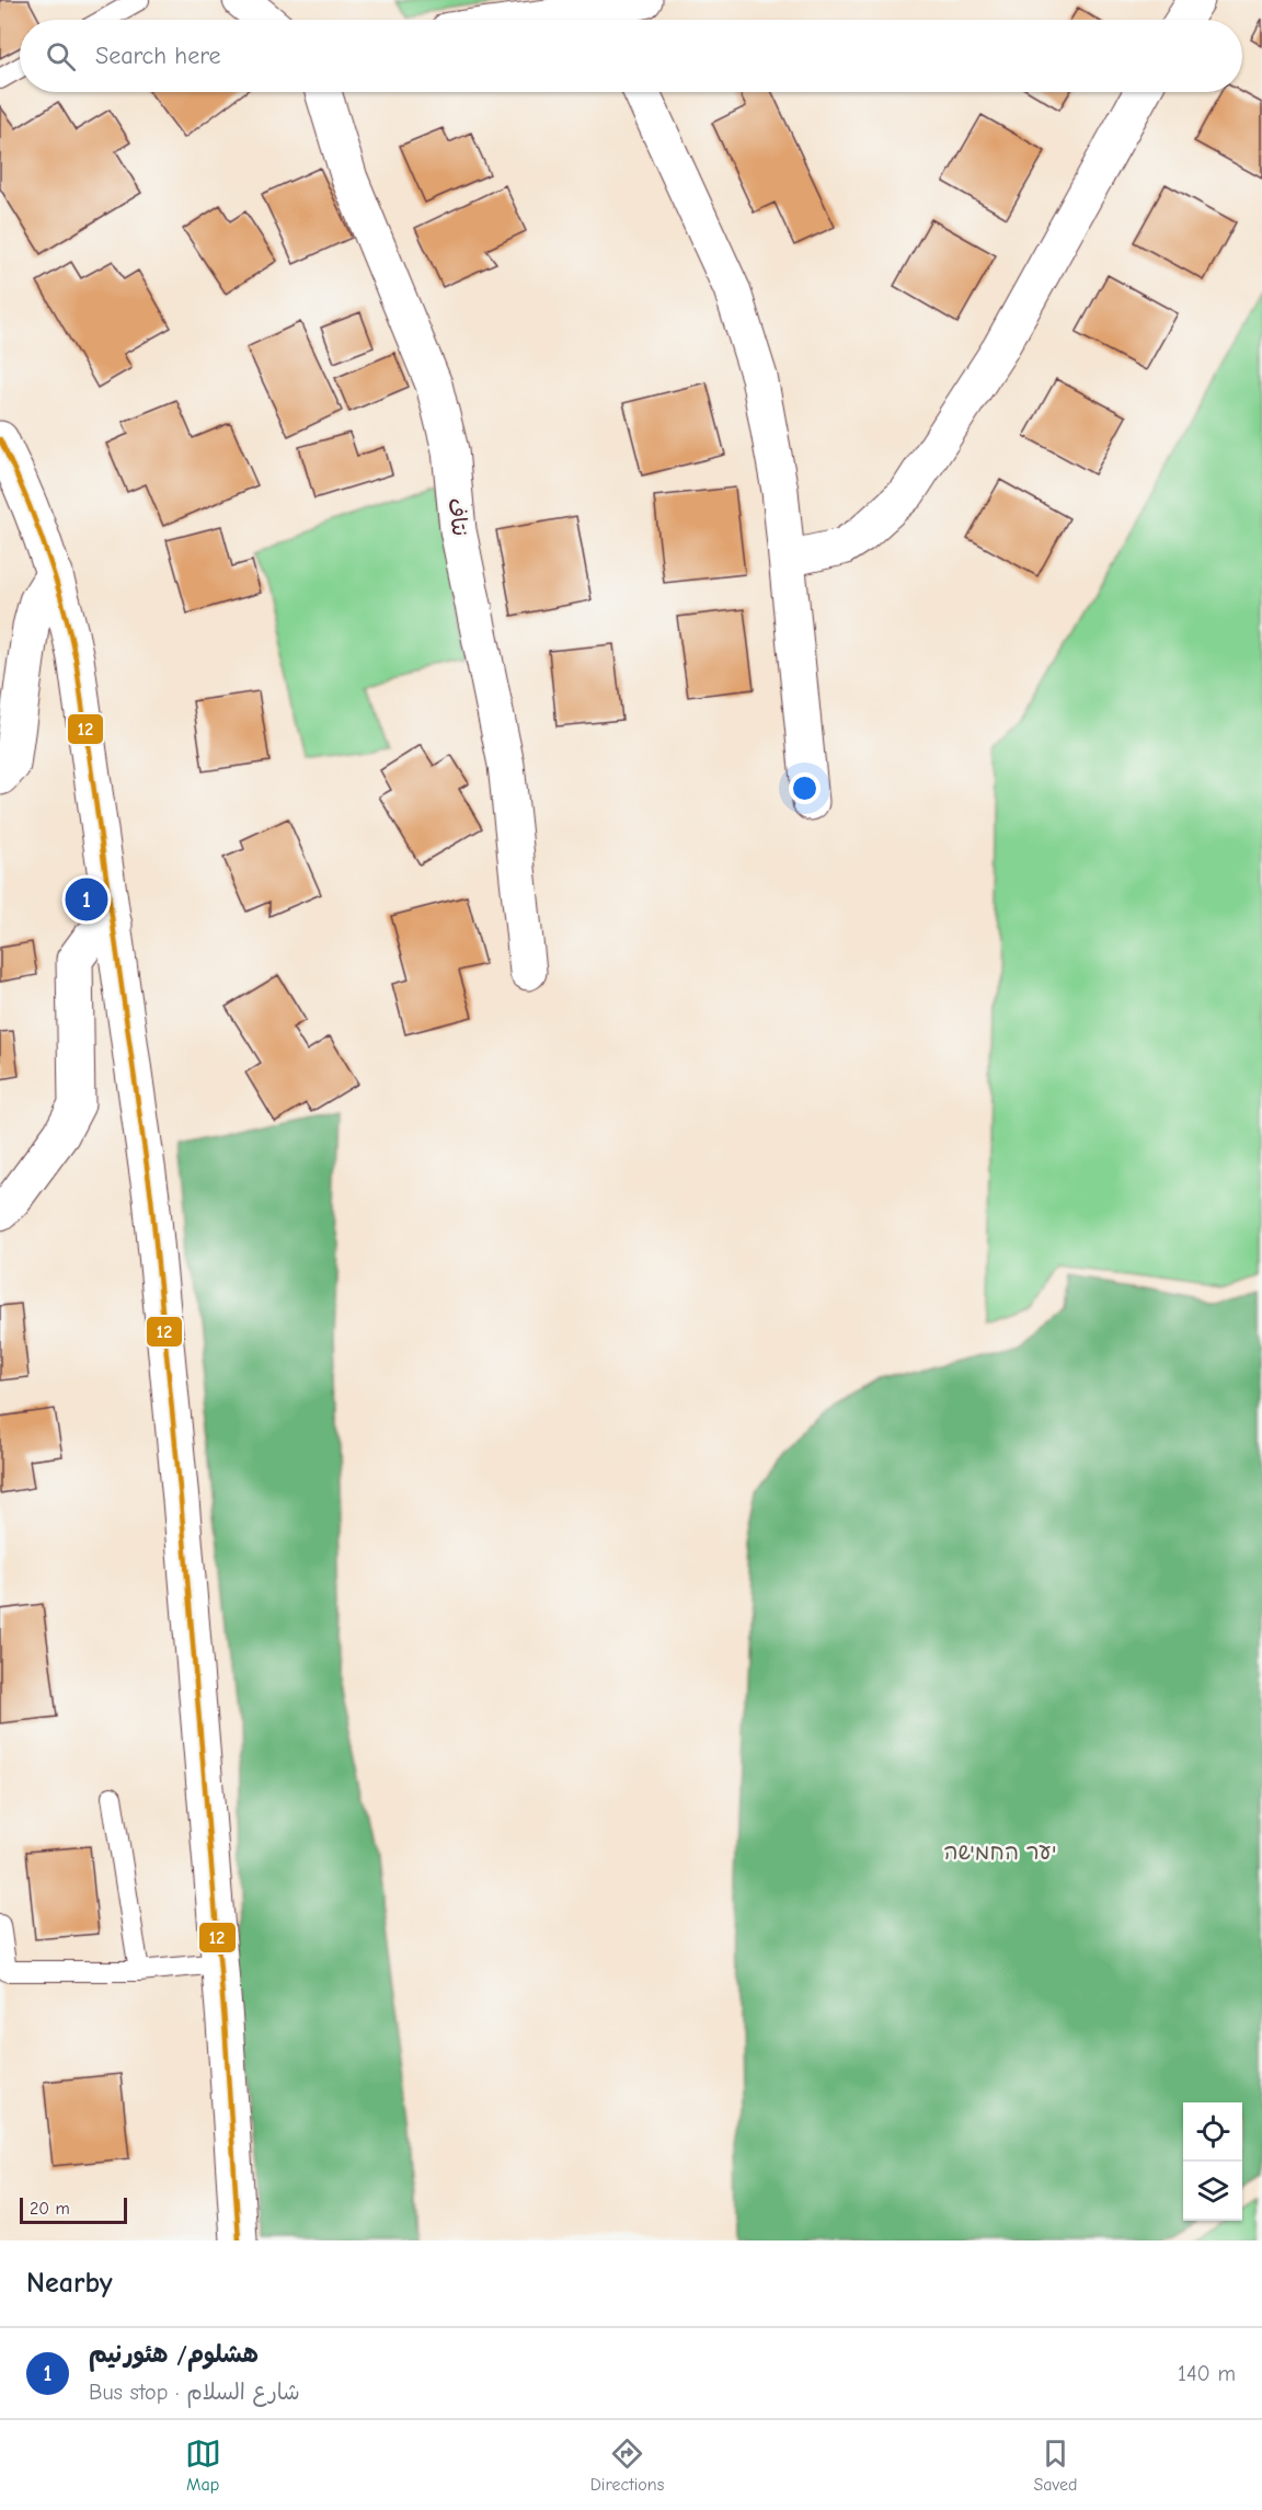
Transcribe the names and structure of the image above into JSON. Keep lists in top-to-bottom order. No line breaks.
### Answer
{"streets":{"street":["نتاف"]},"parks":["יער החמישה"],"lines":["transit line 12"],"scale_bar":"20 m","page":{"search":"Search here","pins":"1","scale":"20 m","heading":"Nearby","list":[{"mark":"1","name":"هشلوم/ هئورنيم","note":"Bus stop · شارع السلام","value":"140 m"}],"nav":["Map","Directions","Saved"]}}
